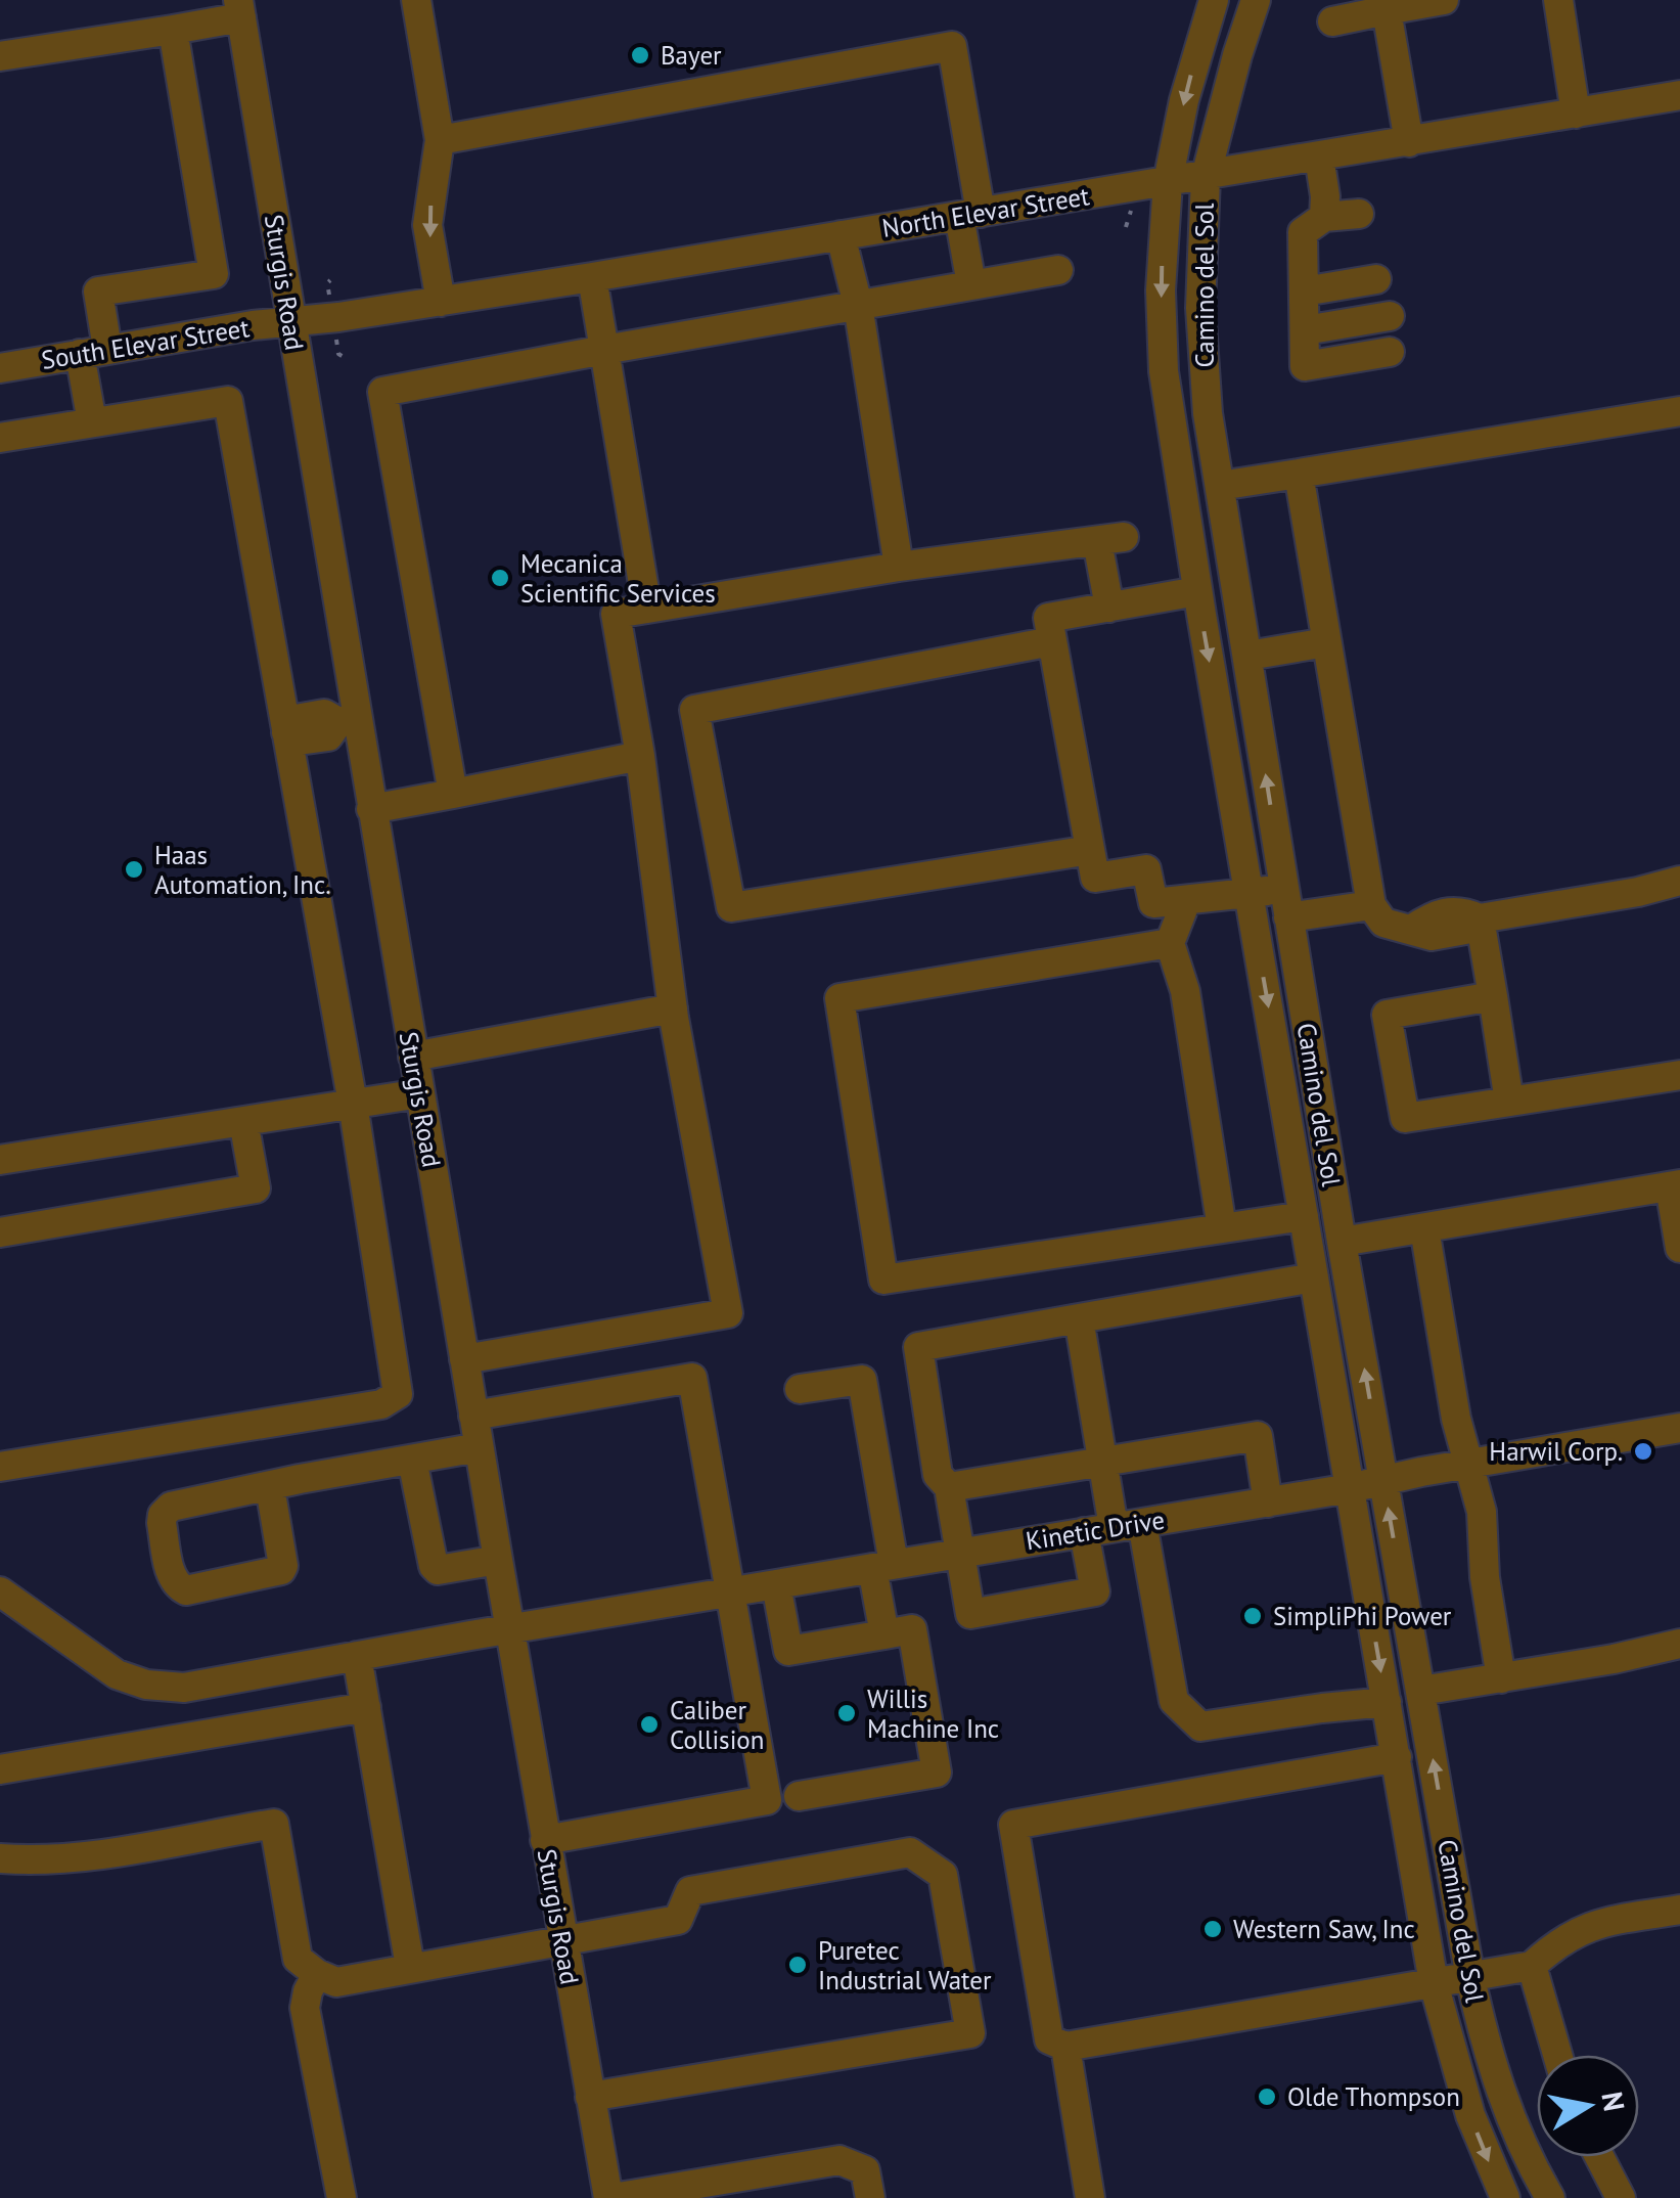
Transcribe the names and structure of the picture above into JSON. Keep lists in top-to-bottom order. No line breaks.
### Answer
{"streets":{"street":["North Elevar Street","Sturgis Road","Camino del Sol","South Elevar Street","Kinetic Drive"]},"crossings":[["North Elevar Street","Sturgis Road"],["North Elevar Street","Camino del Sol"],["North Elevar Street","South Elevar Street"],["Sturgis Road","South Elevar Street"],["Sturgis Road","Kinetic Drive"],["Camino del Sol","Kinetic Drive"]],"places":["Bayer","Mecanica Scientific Services","Haas Automation, Inc.","Harwil Corp.","SimpliPhi Power","Willis Machine Inc","Caliber Collision","Western Saw, Inc","Puretec Industrial Water","Olde Thompson"],"north":"right"}
